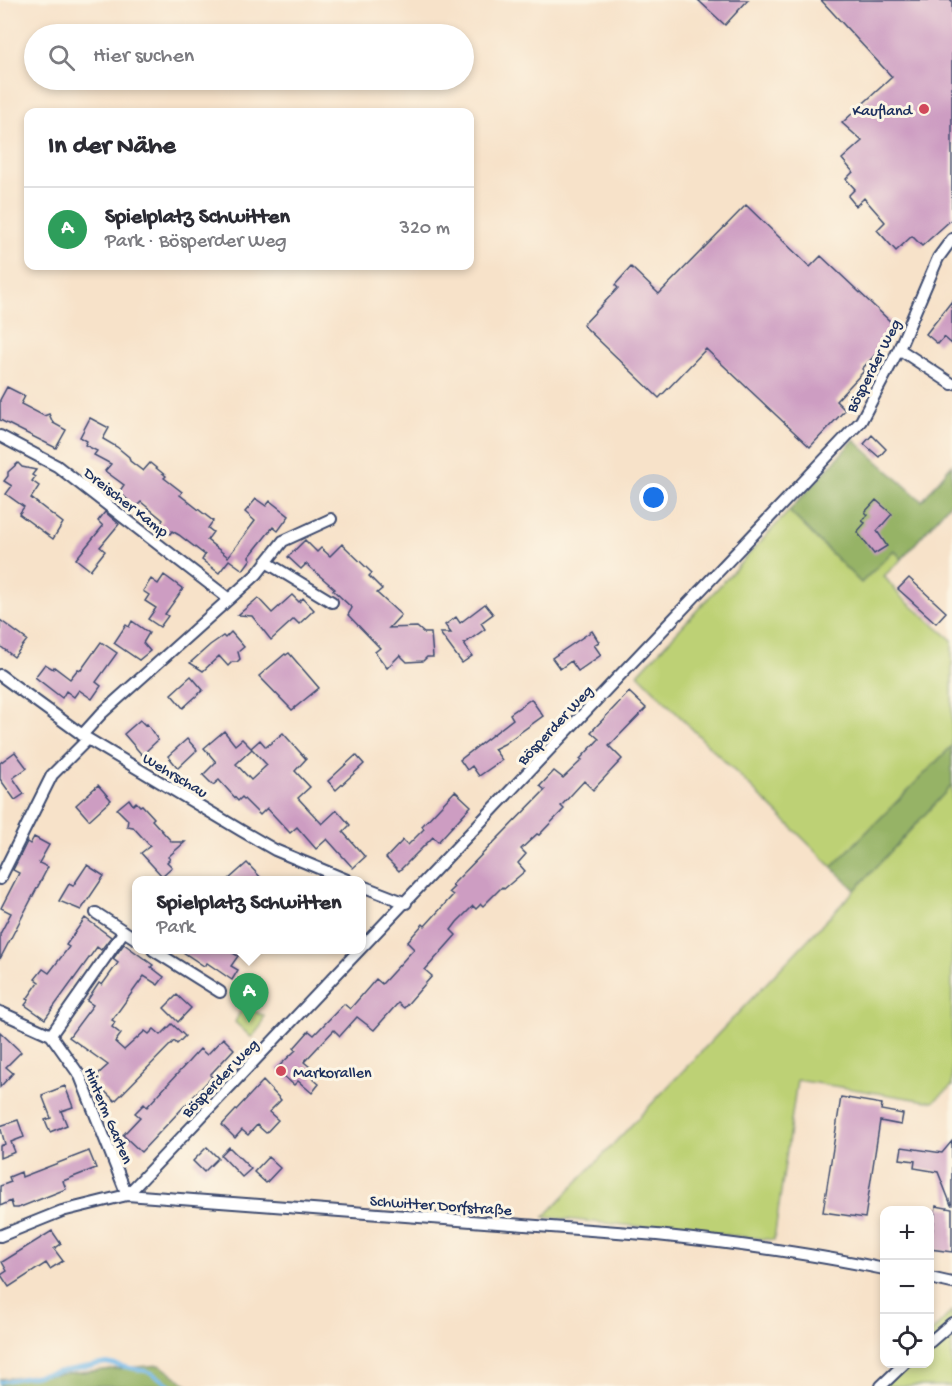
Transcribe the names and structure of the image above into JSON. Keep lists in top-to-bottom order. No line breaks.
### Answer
{"streets":{"street":["Bösperder Weg","Dreischer Kamp","Wehrschau","Hinterm Garten","Schwitter Dorfstraße"]},"crossings":[["Bösperder Weg","Hinterm Garten"],["Bösperder Weg","Schwitter Dorfstraße"],["Hinterm Garten","Schwitter Dorfstraße"]],"places":["Kaufland","Markorallen"],"page":{"search":"Hier suchen","heading":"In der Nähe","list":[{"mark":"A","name":"Spielplatz Schwitten","note":"Park · Bösperder Weg","value":"320 m"}],"popup":["Spielplatz Schwitten","Park"],"pins":"A","map_buttons":["+","−"]}}
